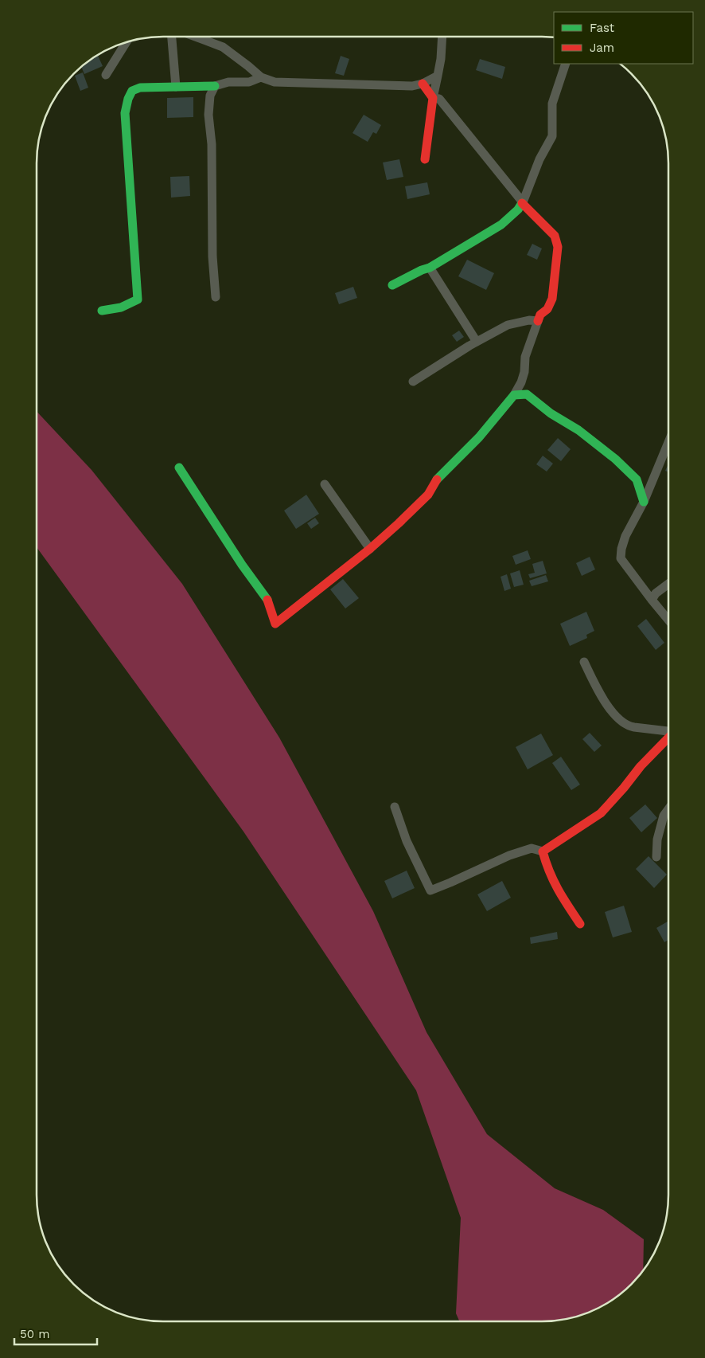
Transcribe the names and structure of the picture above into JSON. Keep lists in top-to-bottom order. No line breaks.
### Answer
{"legend":["Fast","Jam"],"scale_bar":"50 m"}
